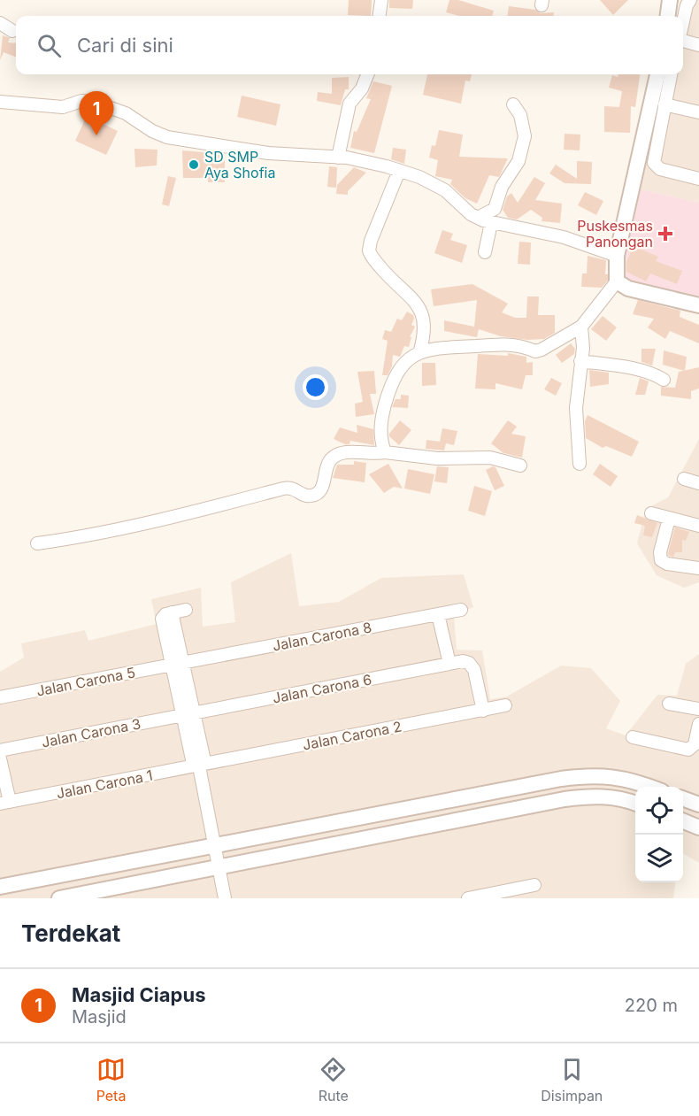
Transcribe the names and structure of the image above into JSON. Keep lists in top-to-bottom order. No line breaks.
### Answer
{"streets":{"street":["Jalan Carona 8","Jalan Carona 5","Jalan Carona 6","Jalan Carona 3","Jalan Carona 2","Jalan Carona 1"]},"crossings":[["Jalan Carona 8","Jalan Carona 5"],["Jalan Carona 6","Jalan Carona 3"],["Jalan Carona 2","Jalan Carona 1"]],"places":{"other":["SD SMP Aya Shofia"],"health":["Puskesmas Panongan"]},"page":{"search":"Cari di sini","pins":"1","heading":"Terdekat","list":[{"mark":"1","name":"Masjid Ciapus","note":"Masjid","value":"220 m"}],"nav":["Peta","Rute","Disimpan"]}}
